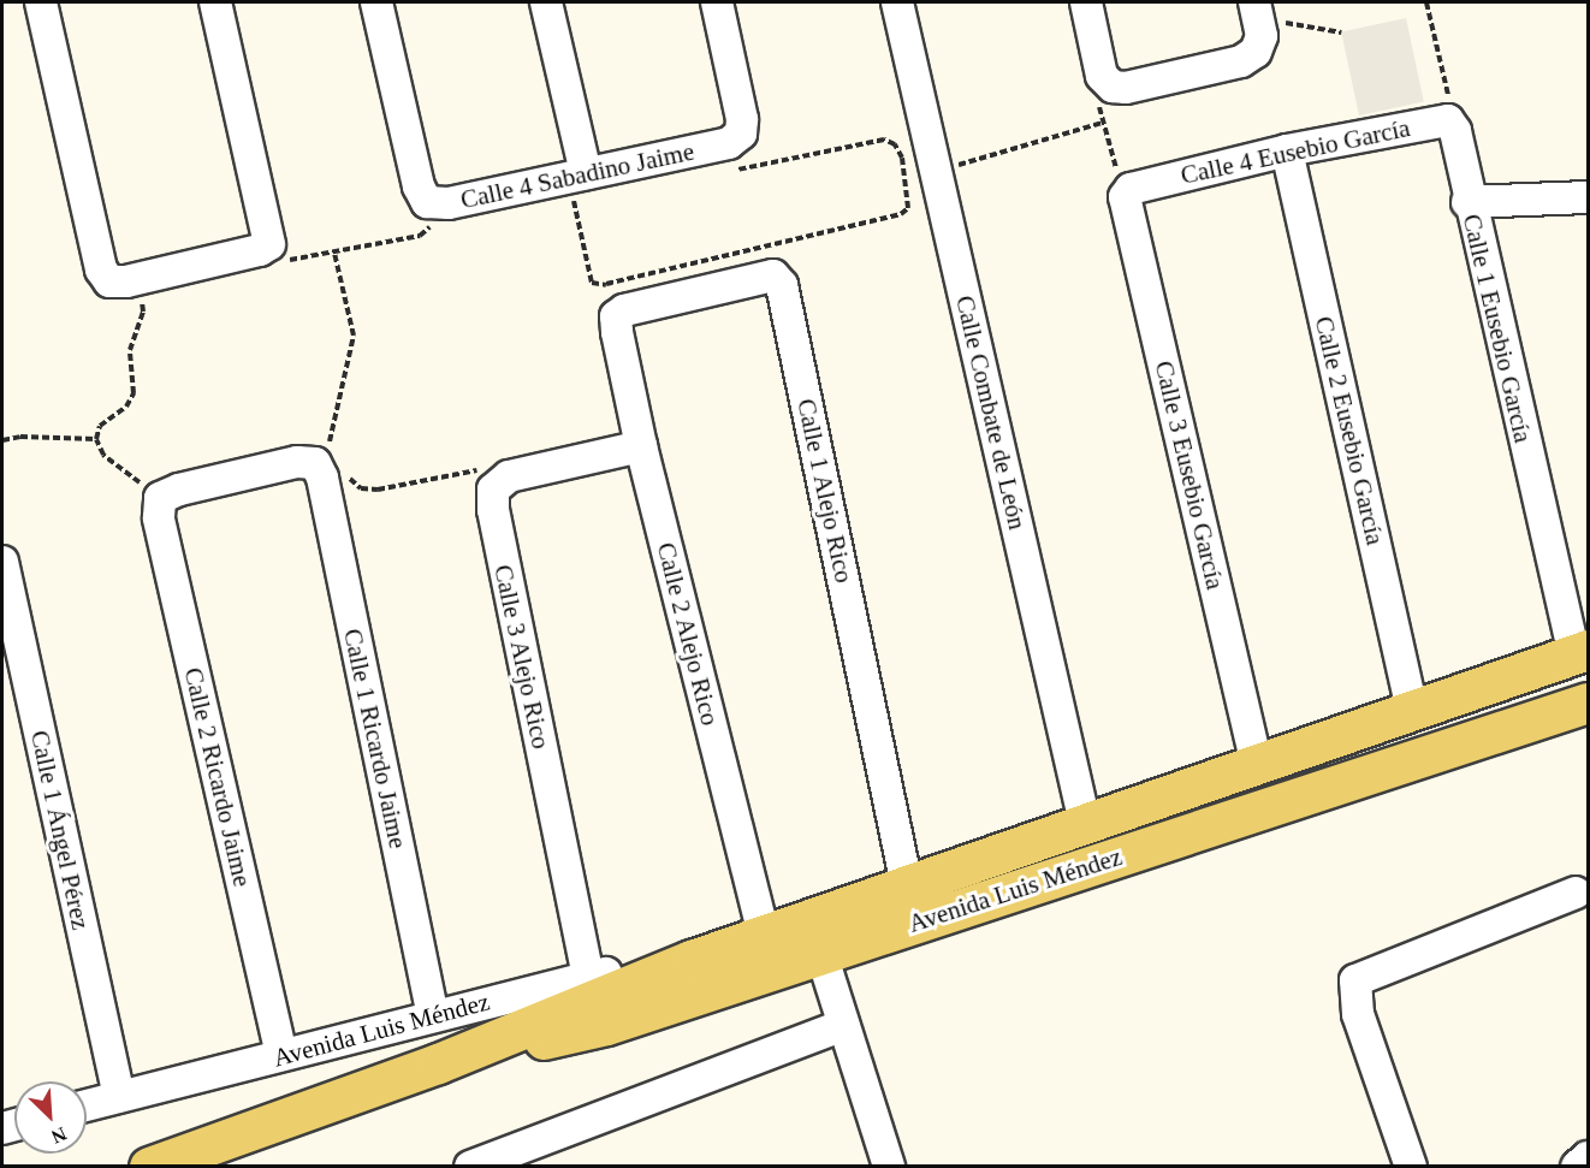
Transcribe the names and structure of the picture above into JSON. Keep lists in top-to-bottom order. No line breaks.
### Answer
{"streets":{"main road":["Avenida Luis Méndez"],"street":["Calle 4 Eusebio García","Calle 4 Sabadino Jaime","Calle 1 Eusebio García","Calle Combate de León","Calle 2 Eusebio García","Calle 3 Eusebio García","Calle 1 Alejo Rico","Calle 2 Alejo Rico","Calle 3 Alejo Rico","Calle 1 Ricardo Jaime","Calle 2 Ricardo Jaime","Calle 1 Ángel Pérez"]},"crossings":[["Calle 4 Eusebio García","Calle 1 Eusebio García"],["Calle 4 Eusebio García","Calle 2 Eusebio García"],["Calle 4 Eusebio García","Calle 3 Eusebio García"],["Calle 1 Eusebio García","Avenida Luis Méndez"],["Calle Combate de León","Avenida Luis Méndez"],["Calle 2 Eusebio García","Avenida Luis Méndez"],["Calle 3 Eusebio García","Avenida Luis Méndez"],["Calle 1 Alejo Rico","Calle 2 Alejo Rico"],["Calle 1 Alejo Rico","Avenida Luis Méndez"],["Calle 2 Alejo Rico","Avenida Luis Méndez"],["Calle 3 Alejo Rico","Avenida Luis Méndez"],["Calle 1 Ricardo Jaime","Avenida Luis Méndez"],["Calle 2 Ricardo Jaime","Avenida Luis Méndez"],["Calle 1 Ángel Pérez","Avenida Luis Méndez"]],"north":"bottom right"}
